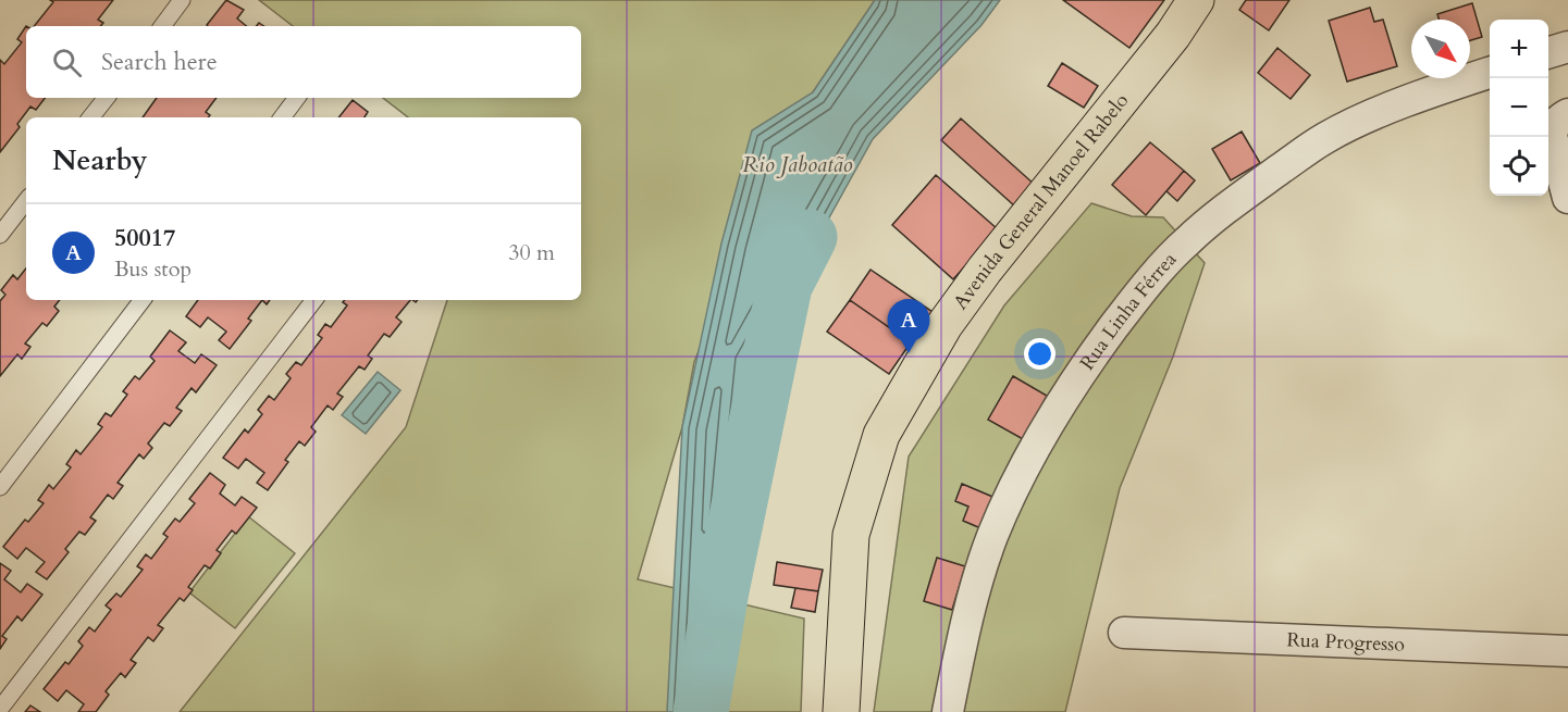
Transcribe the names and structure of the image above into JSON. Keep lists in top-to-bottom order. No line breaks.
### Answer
{"streets":{"main road":["Avenida General Manoel Rabelo"],"street":["Rua Linha Férrea","Rua Progresso"]},"water":["Rio Jaboatão"],"north":"bottom right","page":{"map_buttons":["+","−"],"search":"Search here","heading":"Nearby","list":[{"mark":"A","name":"50017","note":"Bus stop","value":"30 m"}],"pins":"A"}}
